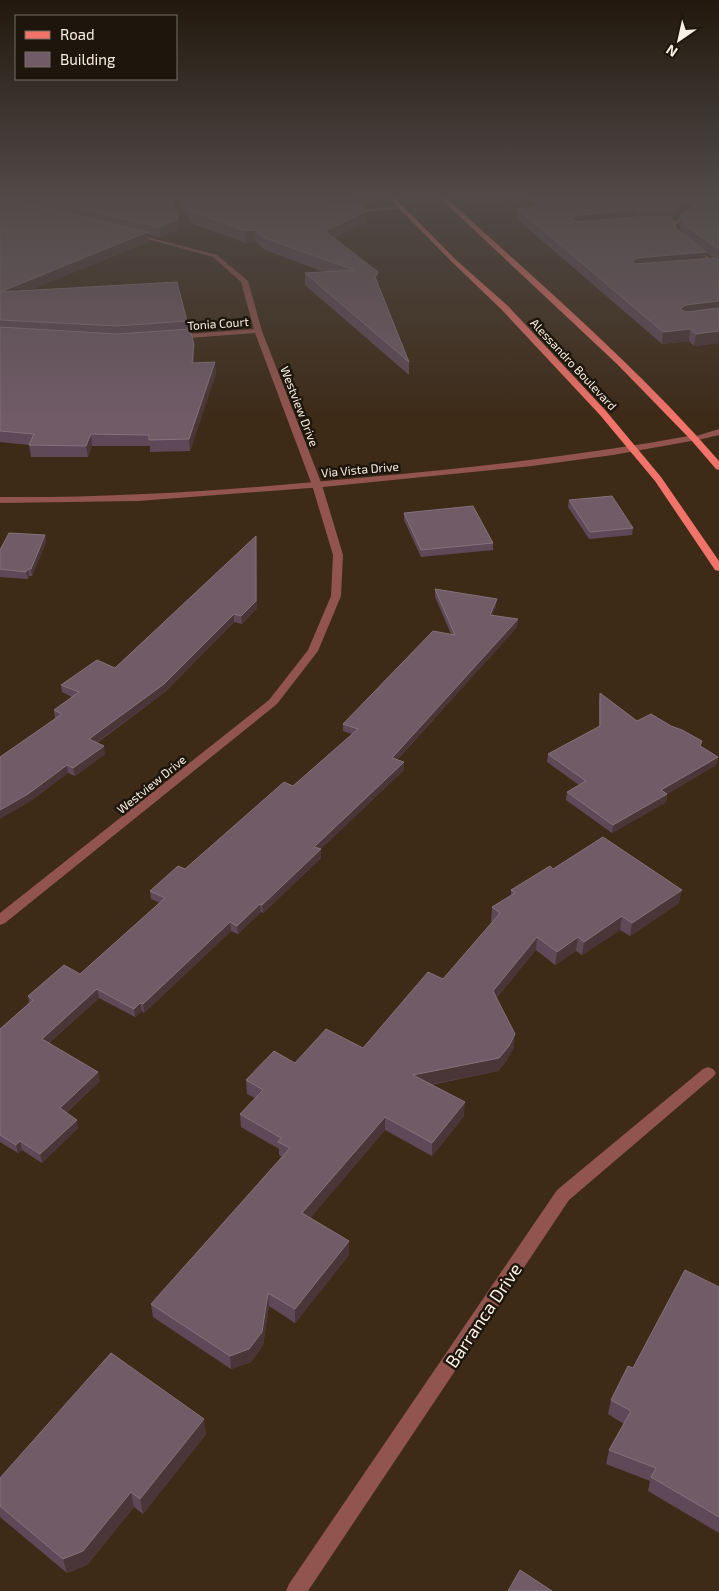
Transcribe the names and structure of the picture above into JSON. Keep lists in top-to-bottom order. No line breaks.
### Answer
{"streets":{"main road":["Alessandro Boulevard"],"street":["Tonia Court","Westview Drive","Via Vista Drive","Barranca Drive"]},"crossings":[["Tonia Court","Westview Drive"],["Alessandro Boulevard","Via Vista Drive"],["Westview Drive","Via Vista Drive"]],"legend":["Road","Building"],"north":"bottom left"}
